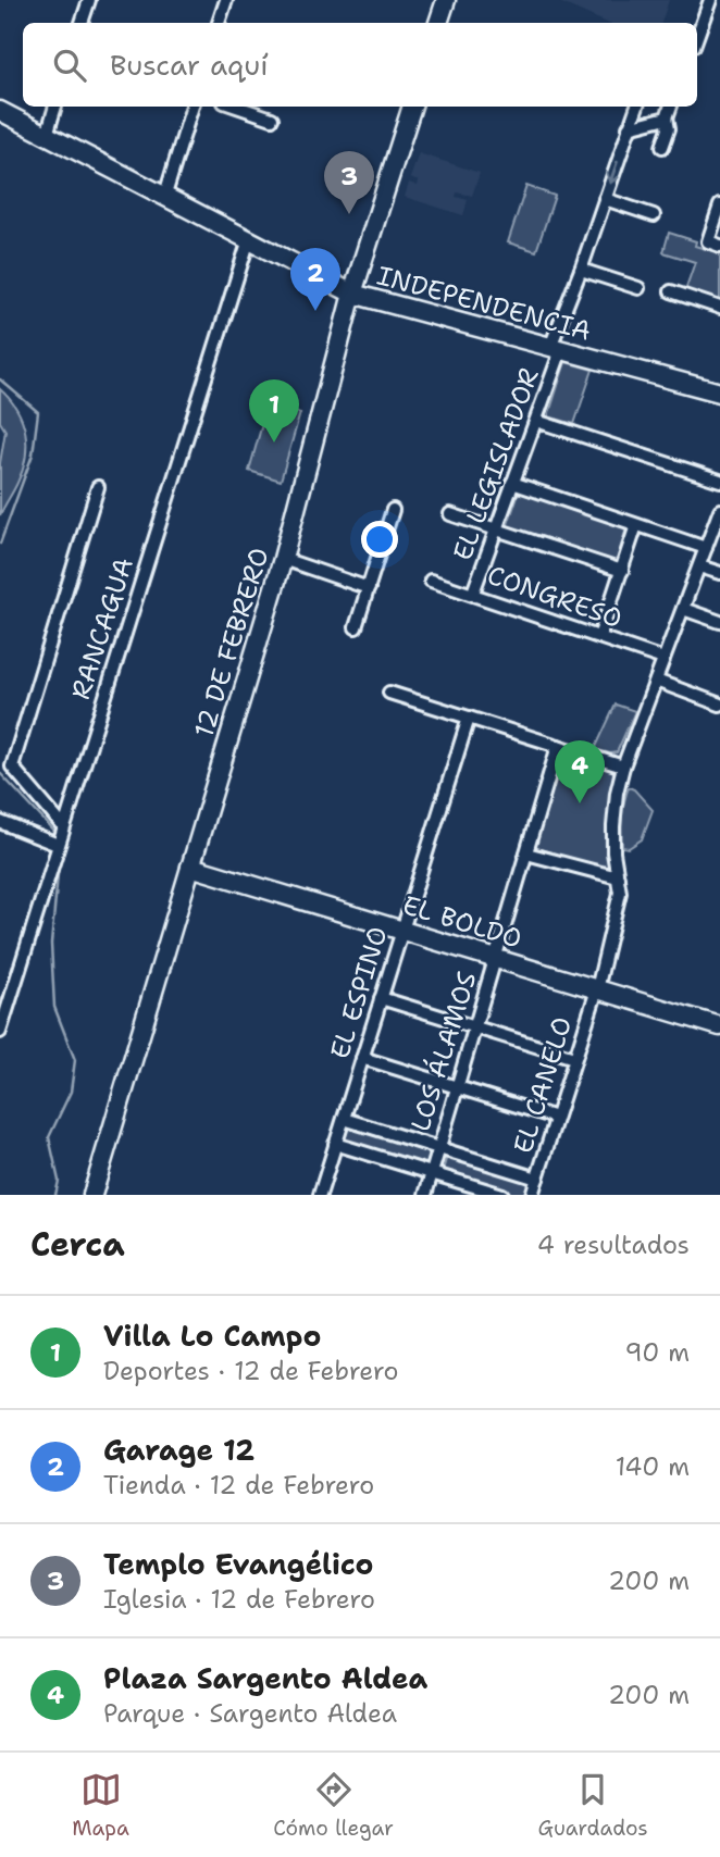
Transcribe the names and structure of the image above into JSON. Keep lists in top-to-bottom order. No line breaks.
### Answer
{"streets":{"street":["INDEPENDENCIA","EL LEGISLADOR","CONGRESO","RANCAGUA","12 DE FEBRERO","EL BOLDO","EL ESPINO","LOS ÁLAMOS","EL CANELO"]},"crossings":[["INDEPENDENCIA","EL LEGISLADOR"],["INDEPENDENCIA","RANCAGUA"],["INDEPENDENCIA","12 DE FEBRERO"],["EL LEGISLADOR","CONGRESO"],["CONGRESO","EL CANELO"],["12 DE FEBRERO","EL BOLDO"],["EL BOLDO","EL ESPINO"],["EL BOLDO","LOS ÁLAMOS"],["EL BOLDO","EL CANELO"]],"page":{"search":"Buscar aquí","pins":["3","2","1","4"],"heading":["Cerca","4 resultados"],"list":[{"mark":"1","name":"Villa Lo Campo","note":"Deportes · 12 de Febrero","value":"90 m"},{"mark":"2","name":"Garage 12","note":"Tienda · 12 de Febrero","value":"140 m"},{"mark":"3","name":"Templo Evangélico","note":"Iglesia · 12 de Febrero","value":"200 m"},{"mark":"4","name":"Plaza Sargento Aldea","note":"Parque · Sargento Aldea","value":"200 m"}],"nav":["Mapa","Cómo llegar","Guardados"]}}
